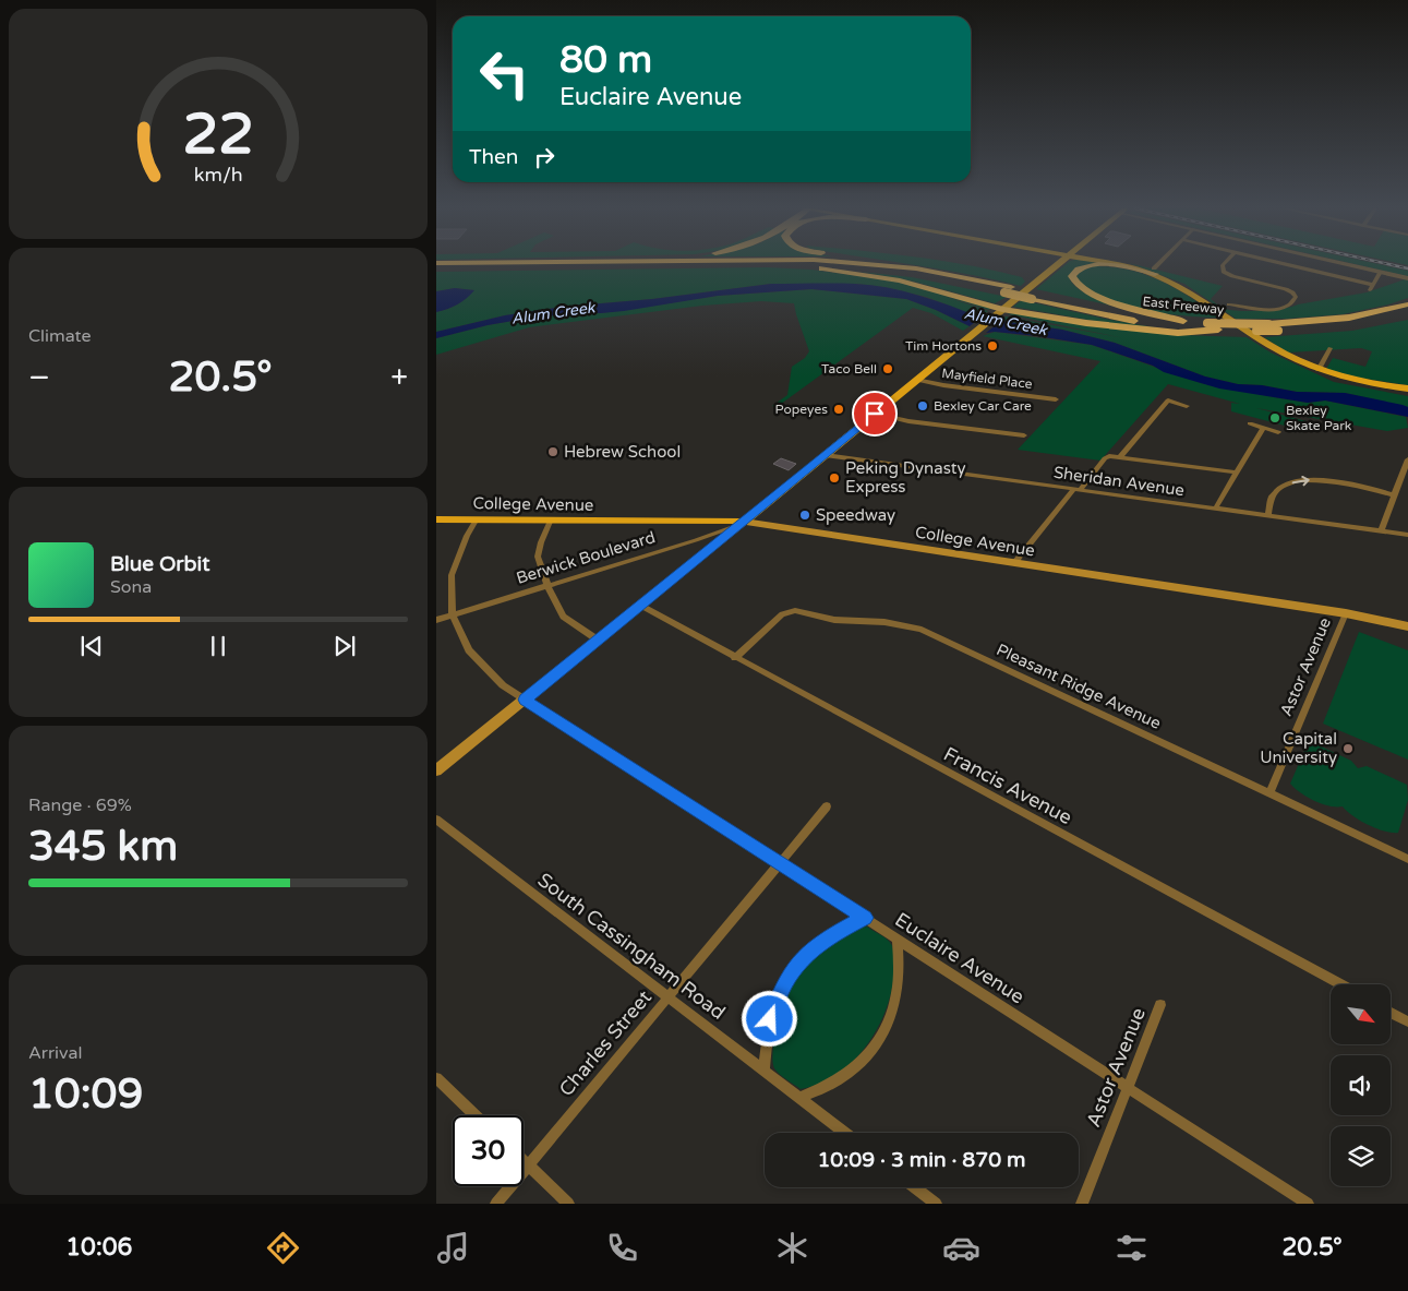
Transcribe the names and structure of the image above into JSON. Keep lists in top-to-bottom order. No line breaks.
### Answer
{"streets":{"highway":["East Freeway"],"main road":["College Avenue"],"street":["Mayfield Place","Sheridan Avenue","Berwick Boulevard","Astor Avenue","Pleasant Ridge Avenue","Francis Avenue","South Cassingham Road","Euclaire Avenue","Charles Street"]},"crossings":[["College Avenue","Berwick Boulevard"],["College Avenue","Astor Avenue"],["College Avenue","Euclaire Avenue"],["Berwick Boulevard","Euclaire Avenue"],["Astor Avenue","Pleasant Ridge Avenue"],["Astor Avenue","Euclaire Avenue"],["Pleasant Ridge Avenue","Francis Avenue"],["South Cassingham Road","Charles Street"],["Euclaire Avenue","Charles Street"]],"water":["Alum Creek"],"places":["Tim Hortons","Taco Bell","Bexley Car Care","Popeyes","Bexley Skate Park","Hebrew School","Peking Dynasty Express","Speedway","Capital University"],"north":"bottom right","page":{"turn":["80 m","Euclaire Avenue"],"then":"Then","tile":["Climate",["Range · 69%","345 km"],["Arrival","10:09"]],"heat":["−","20.5°","+"],"song":["Blue Orbit","Sona"],"limit":"30","trip":"10:09 · 3 min · 870 m","tabs":["10:06","20.5°"],"gauge":["22","km/h"]}}
